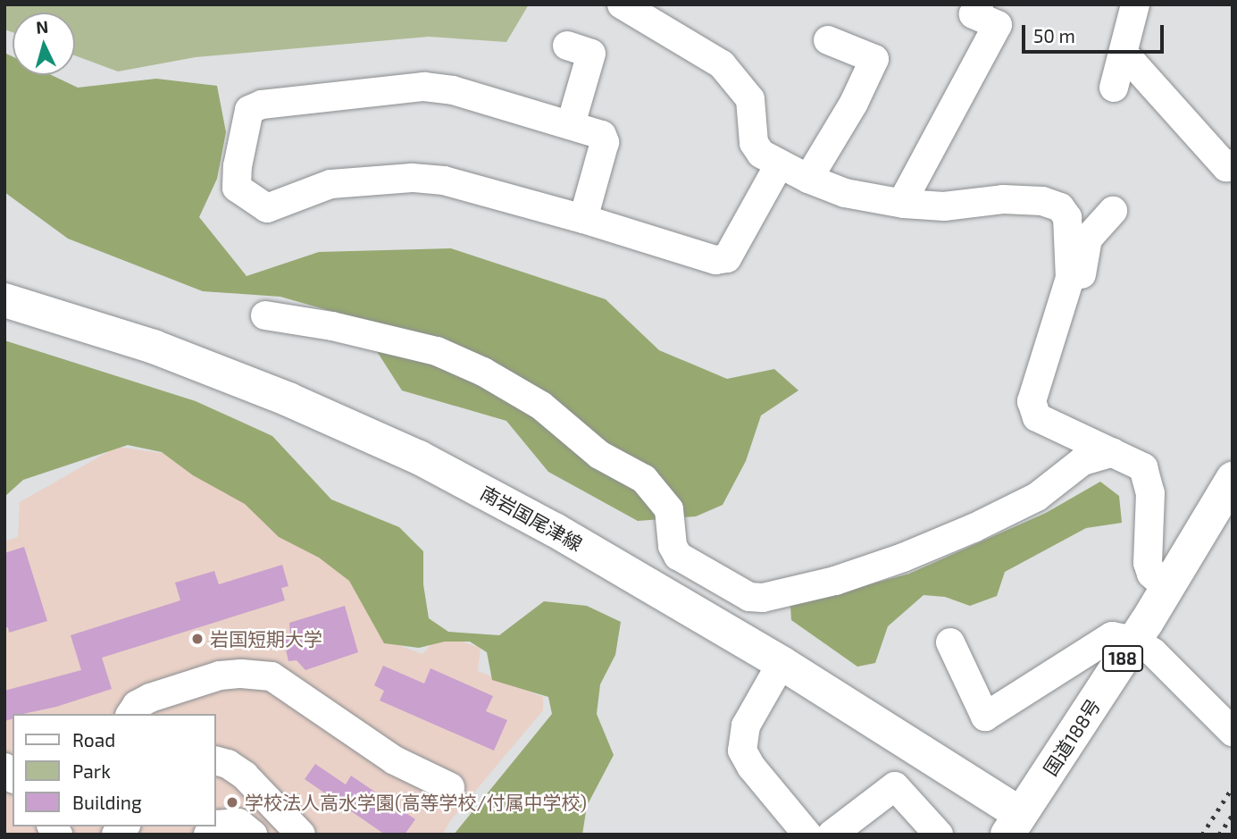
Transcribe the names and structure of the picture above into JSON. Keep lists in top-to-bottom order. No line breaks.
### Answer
{"streets":{"main road":["南岩国尾津線","188","国道188号"]},"crossings":[["南岩国尾津線","国道188号"]],"places":["岩国短期大学","学校法人高水学園(高等学校/付属中学校)"],"legend":["Road","Park","Building"],"scale_bar":"50 m","north":"top"}
